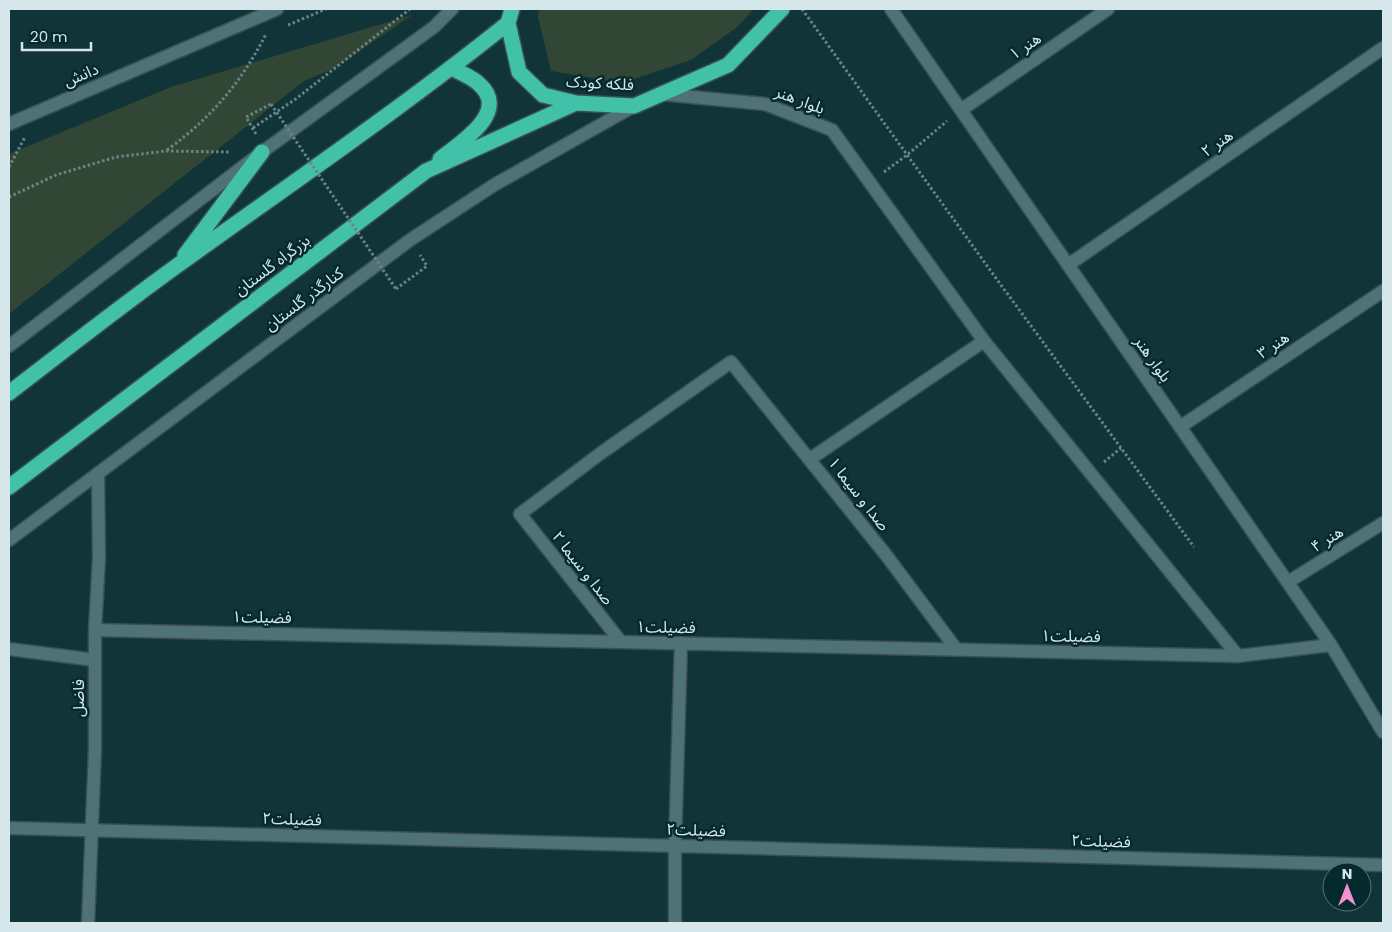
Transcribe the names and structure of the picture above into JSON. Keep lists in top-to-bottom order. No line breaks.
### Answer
{"streets":{"highway":["فلکه کودک","بزرگراه گلستان"],"street":["هنر ۱","دانش","بلوار هنر","هنر ۲","کنارگذر گلستان","هنر ۳","صدا و سیما ۱","هنر ۴","صدا و سیما ۲","فضیلت۱","فاضل","فضیلت۲"]},"crossings":[["هنر ۱","بلوار هنر"],["فلکه کودک","بلوار هنر"],["فلکه کودک","بزرگراه گلستان"],["فلکه کودک","کنارگذر گلستان"],["بلوار هنر","هنر ۲"],["بلوار هنر","هنر ۳"],["بلوار هنر","هنر ۴"],["بلوار هنر","فضیلت۱"],["کنارگذر گلستان","فاضل"],["صدا و سیما ۱","صدا و سیما ۲"],["صدا و سیما ۱","فضیلت۱"],["صدا و سیما ۲","فضیلت۱"],["فضیلت۱","فاضل"],["فاضل","فضیلت۲"]],"scale_bar":"20 m","north":"top"}
